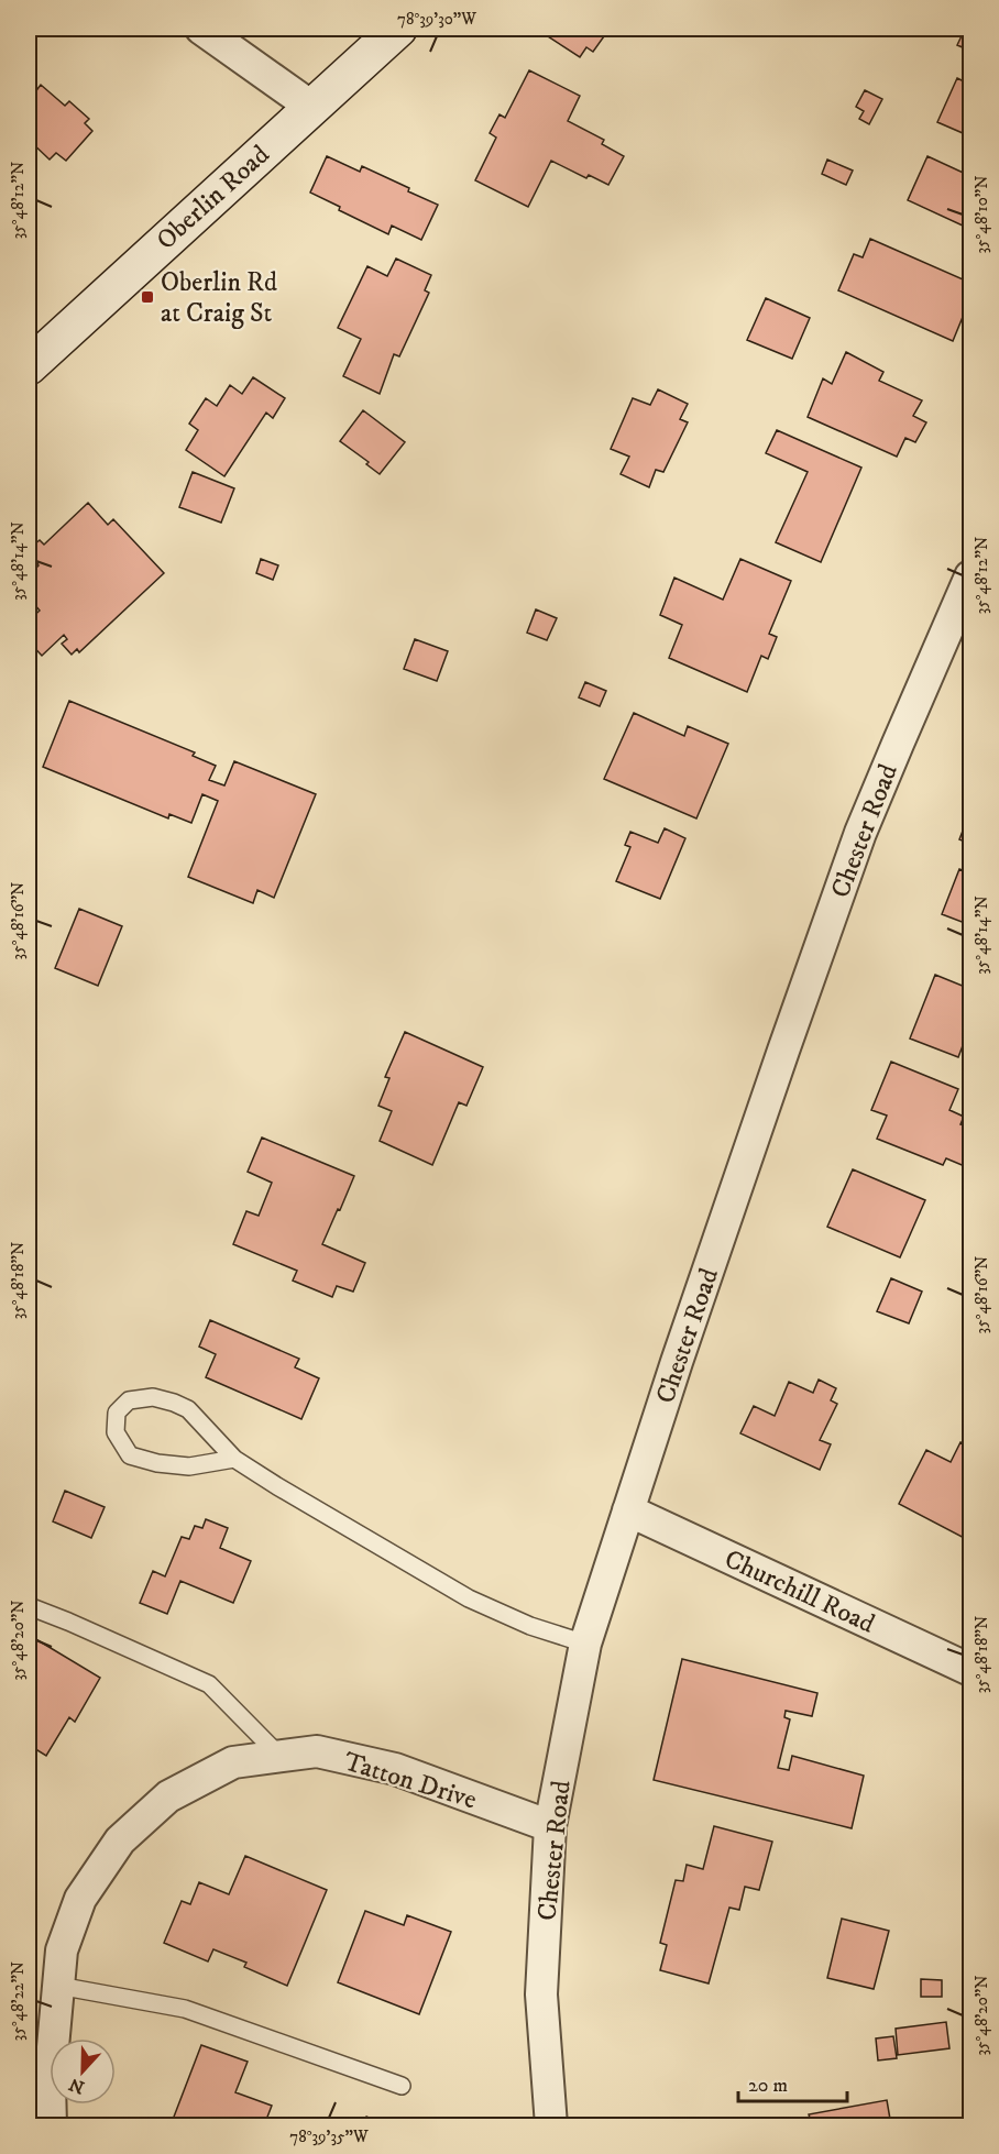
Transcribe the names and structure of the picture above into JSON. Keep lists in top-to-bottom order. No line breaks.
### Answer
{"streets":{"main road":["Oberlin Road"],"street":["Chester Road","Churchill Road","Tatton Drive"]},"crossings":[["Chester Road","Churchill Road"],["Chester Road","Tatton Drive"]],"places":{"transit":["Oberlin Rd at Craig St"]},"scale_bar":"20 m","north":"bottom","coordinates":["78°39'30\"W","35°48'12\"N","35°48'10\"N","35°48'14\"N","35°48'16\"N","35°48'18\"N","35°48'20\"N","35°48'22\"N","78°39'35\"W"]}
